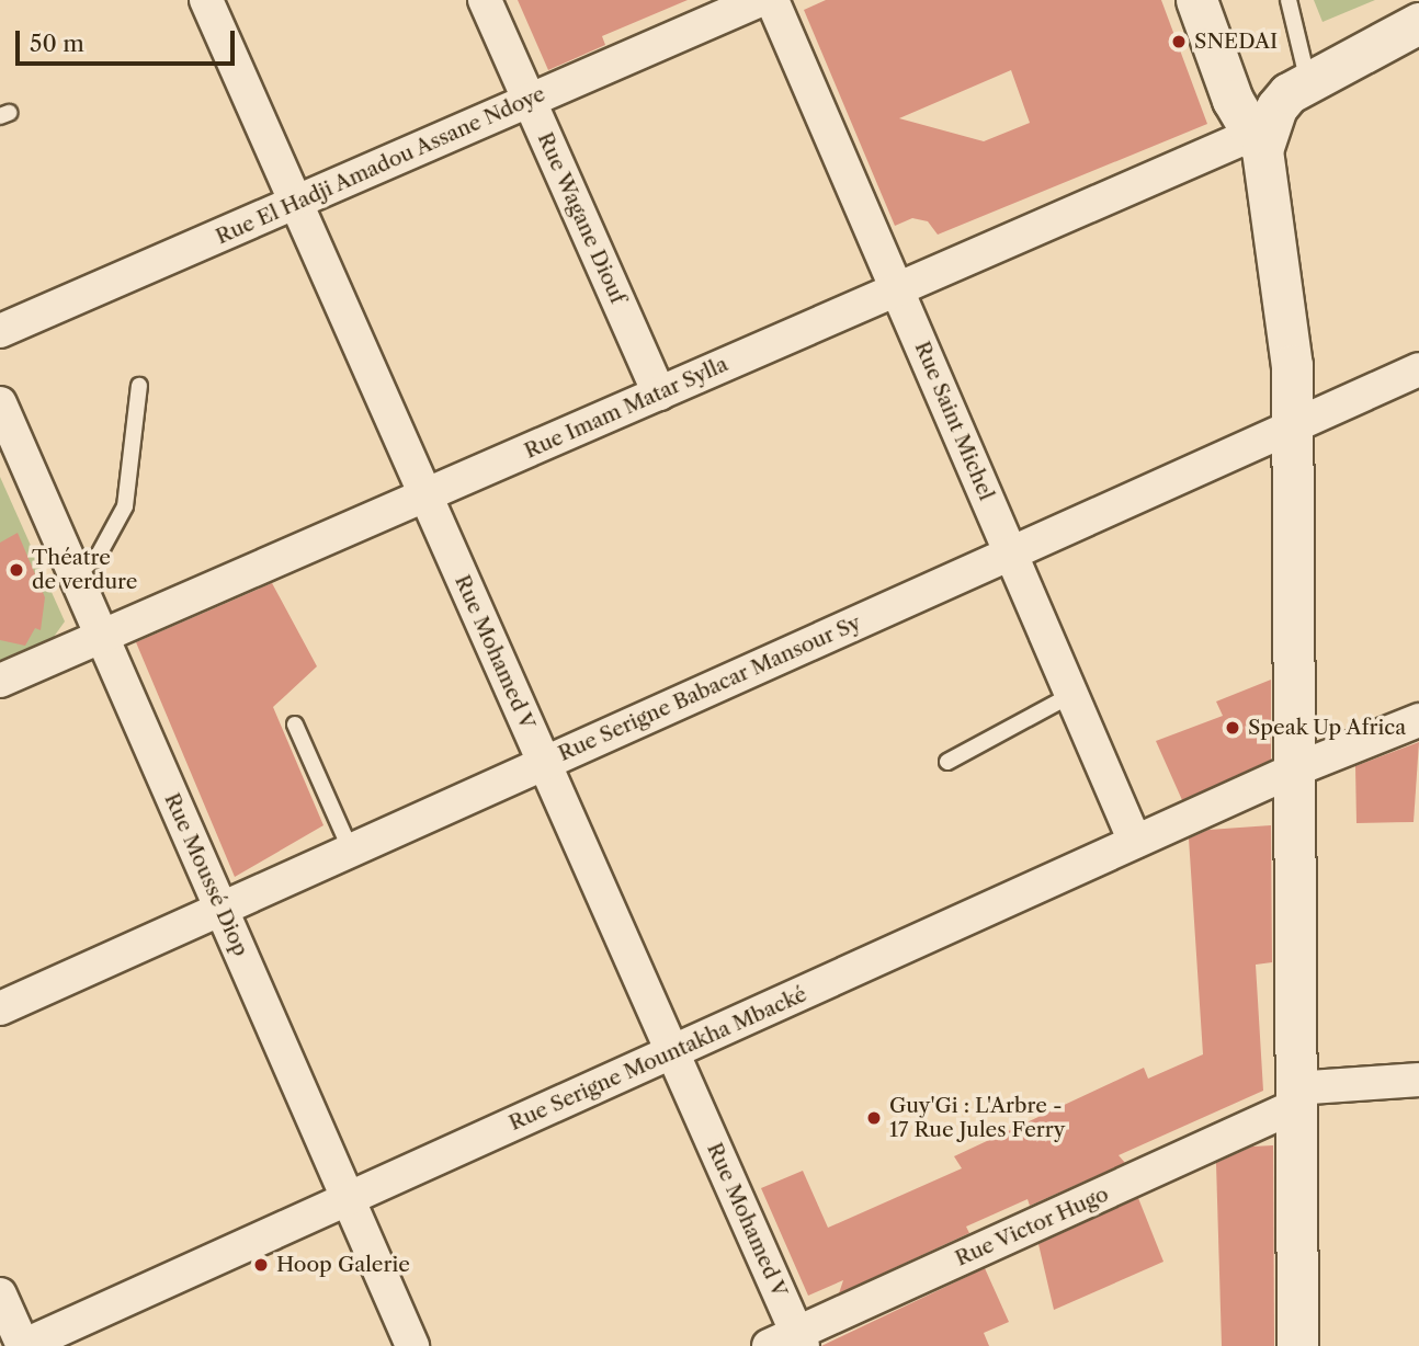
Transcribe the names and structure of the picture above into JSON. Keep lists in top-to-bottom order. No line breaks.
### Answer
{"streets":{"street":["Rue El Hadji Amadou Assane Ndoye","Rue Wagane Diouf","Rue Imam Matar Sylla","Rue Saint Michel","Rue Mohamed V","Rue Serigne Babacar Mansour Sy","Rue Moussé Diop","Rue Serigne Mountakha Mbacké","Rue Victor Hugo"]},"crossings":[["Rue El Hadji Amadou Assane Ndoye","Rue Wagane Diouf"],["Rue El Hadji Amadou Assane Ndoye","Rue Mohamed V"],["Rue Wagane Diouf","Rue Imam Matar Sylla"],["Rue Imam Matar Sylla","Rue Saint Michel"],["Rue Imam Matar Sylla","Rue Mohamed V"],["Rue Imam Matar Sylla","Rue Moussé Diop"],["Rue Saint Michel","Rue Serigne Babacar Mansour Sy"],["Rue Saint Michel","Rue Serigne Mountakha Mbacké"],["Rue Mohamed V","Rue Serigne Babacar Mansour Sy"],["Rue Mohamed V","Rue Serigne Mountakha Mbacké"],["Rue Mohamed V","Rue Victor Hugo"],["Rue Serigne Babacar Mansour Sy","Rue Moussé Diop"],["Rue Moussé Diop","Rue Serigne Mountakha Mbacké"]],"places":["SNEDAI","Théatre de verdure","Speak Up Africa","Guy'Gi : L'Arbre - 17 Rue Jules Ferry","Hoop Galerie"],"scale_bar":"50 m"}
